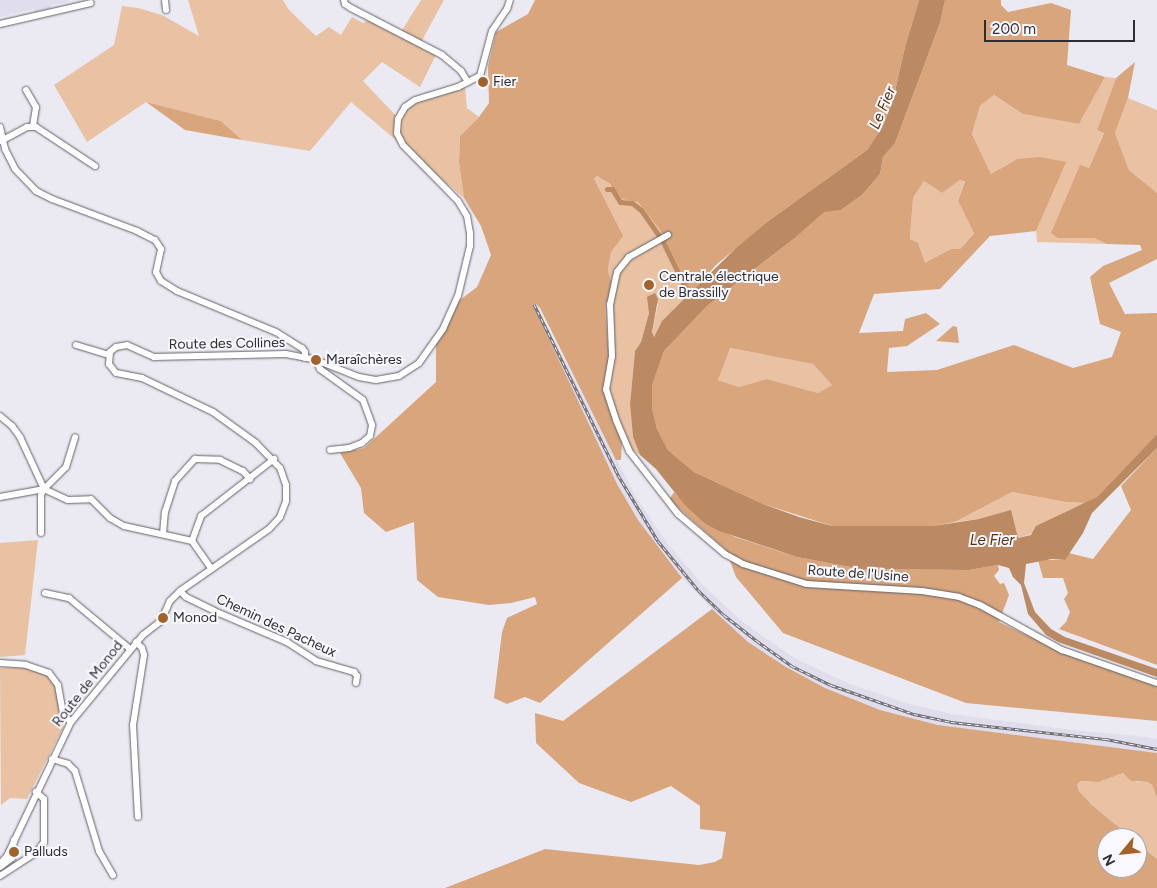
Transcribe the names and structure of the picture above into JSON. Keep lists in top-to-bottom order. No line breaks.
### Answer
{"streets":{"street":["Route des Collines","Route de l'Usine","Chemin des Pacheux","Route de Monod"]},"crossings":[["Chemin des Pacheux","Route de Monod"]],"water":["Le Fier"],"places":["Fier","Centrale électrique de Brassilly","Maraîchères","Monod","Palluds"],"scale_bar":"200 m","north":"bottom left"}
